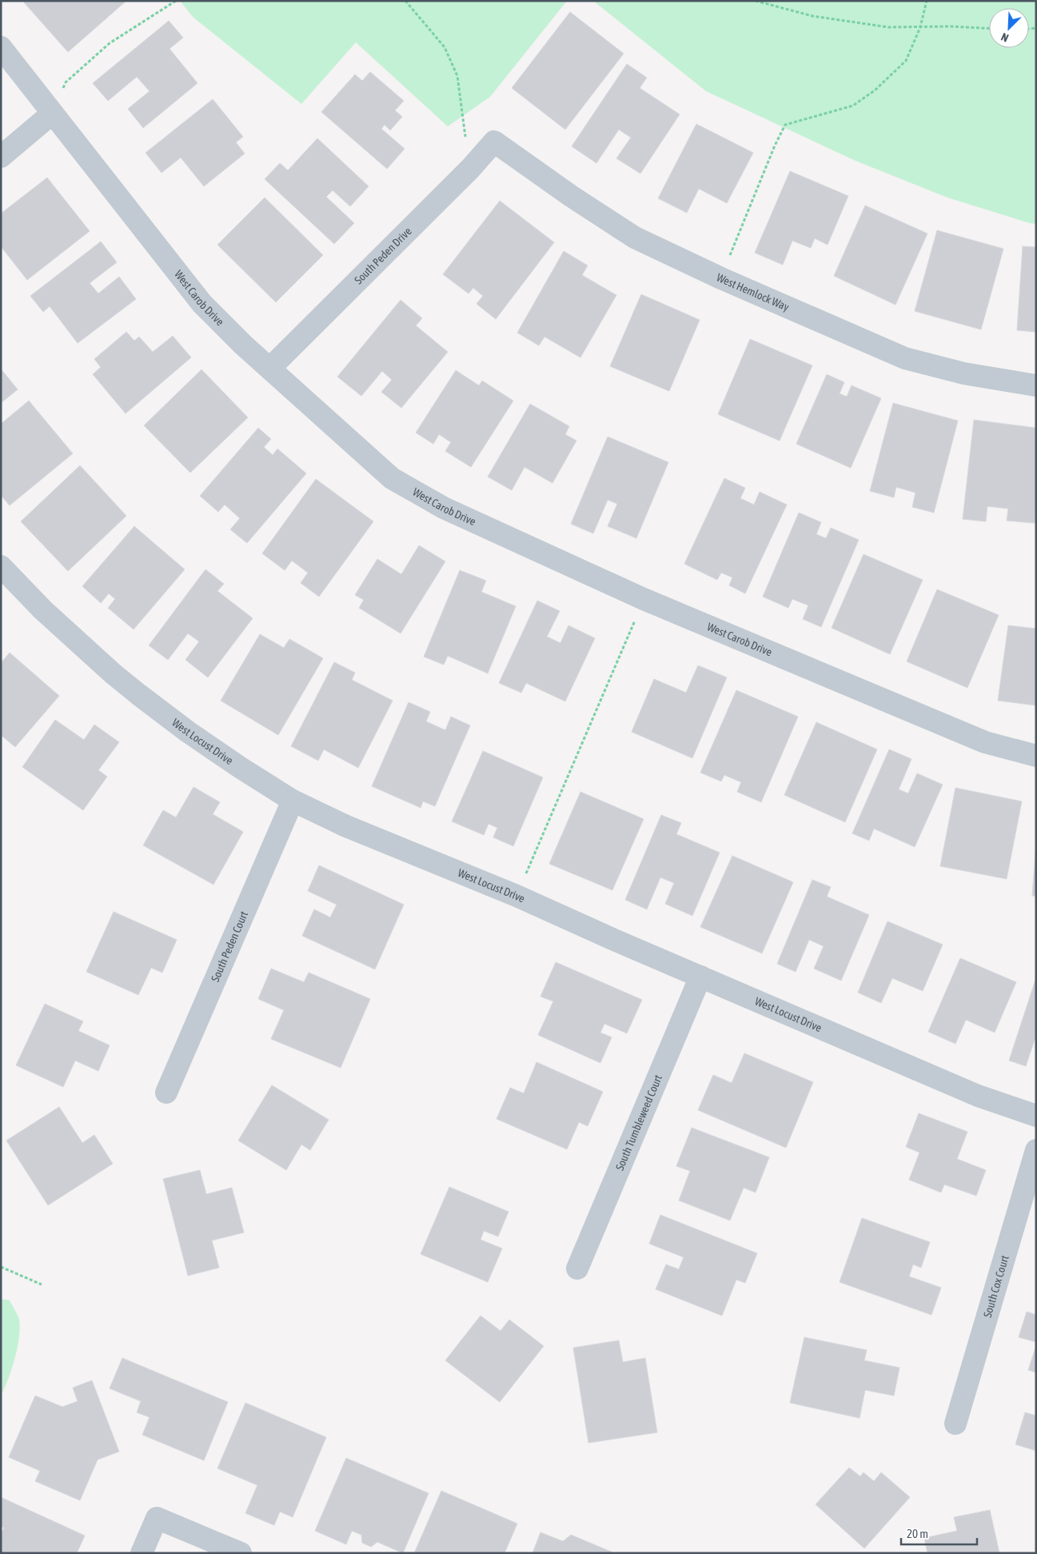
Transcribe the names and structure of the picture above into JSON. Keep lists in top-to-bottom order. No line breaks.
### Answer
{"streets":{"street":["South Peden Drive","West Hemlock Way","West Carob Drive","West Locust Drive","South Peden Court","South Tumbleweed Court","South Cox Court"]},"crossings":[["South Peden Drive","West Hemlock Way"],["South Peden Drive","West Carob Drive"],["West Locust Drive","South Peden Court"],["West Locust Drive","South Tumbleweed Court"]],"scale_bar":"20 m","north":"bottom left"}
